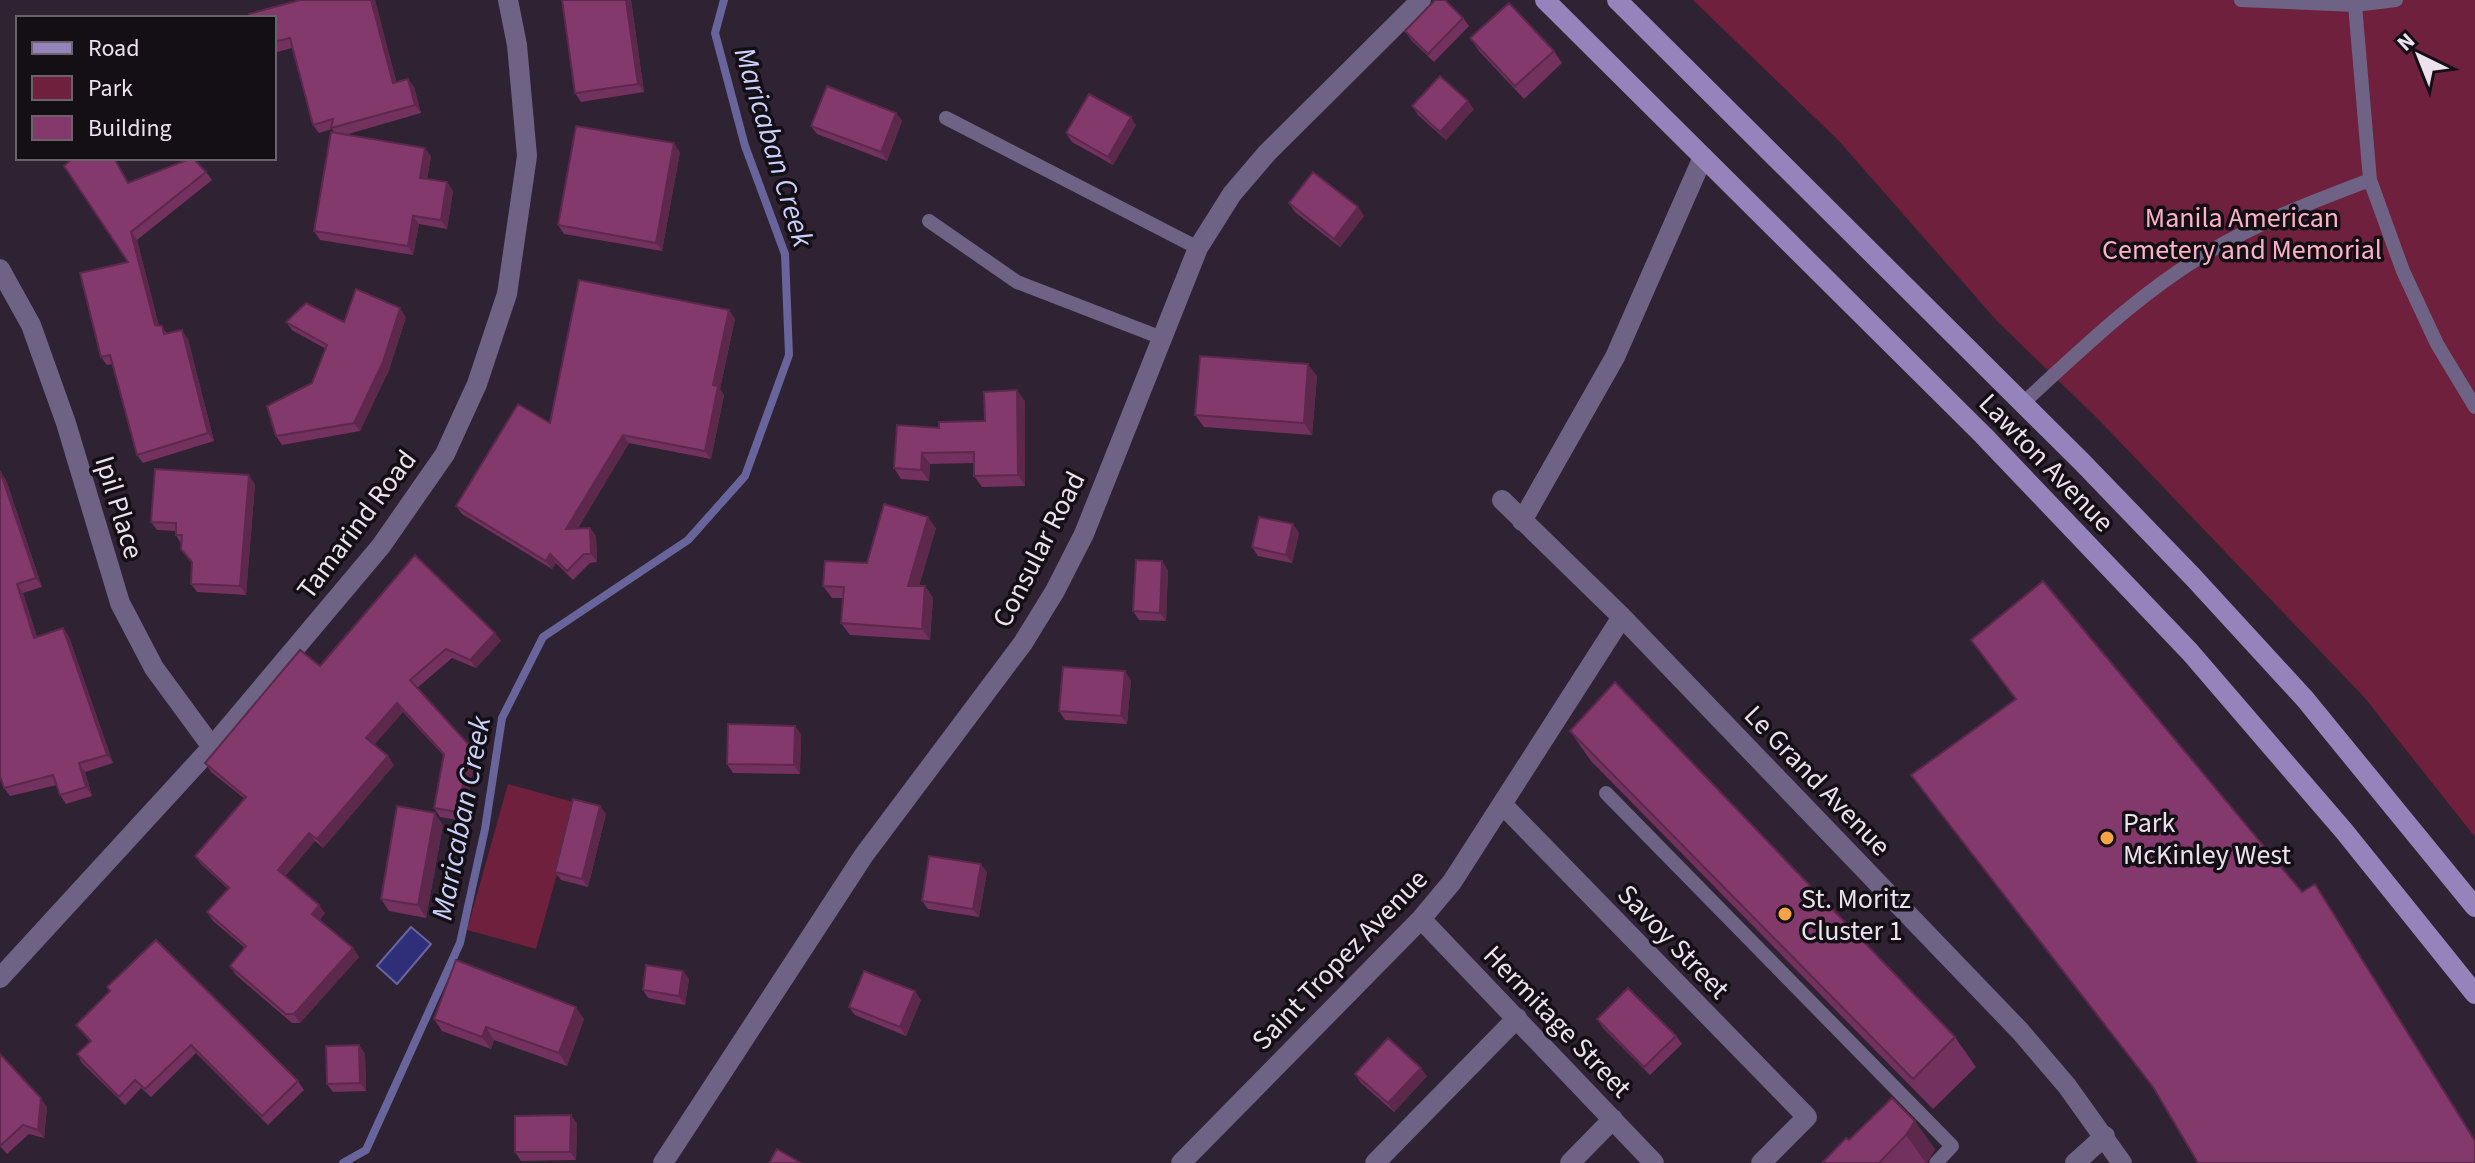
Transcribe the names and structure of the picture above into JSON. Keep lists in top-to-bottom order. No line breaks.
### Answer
{"streets":{"main road":["Lawton Avenue"],"street":["Ipil Place","Tamarind Road","Consular Road","Le Grand Avenue","Savoy Street","Saint Tropez Avenue","Hermitage Street"]},"crossings":[["Ipil Place","Tamarind Road"],["Le Grand Avenue","Saint Tropez Avenue"],["Savoy Street","Saint Tropez Avenue"],["Saint Tropez Avenue","Hermitage Street"]],"water":["Maricaban Creek"],"parks":["Manila American Cemetery and Memorial"],"places":["Park McKinley West","St. Moritz Cluster 1"],"legend":["Road","Park","Building"],"north":"top left"}
